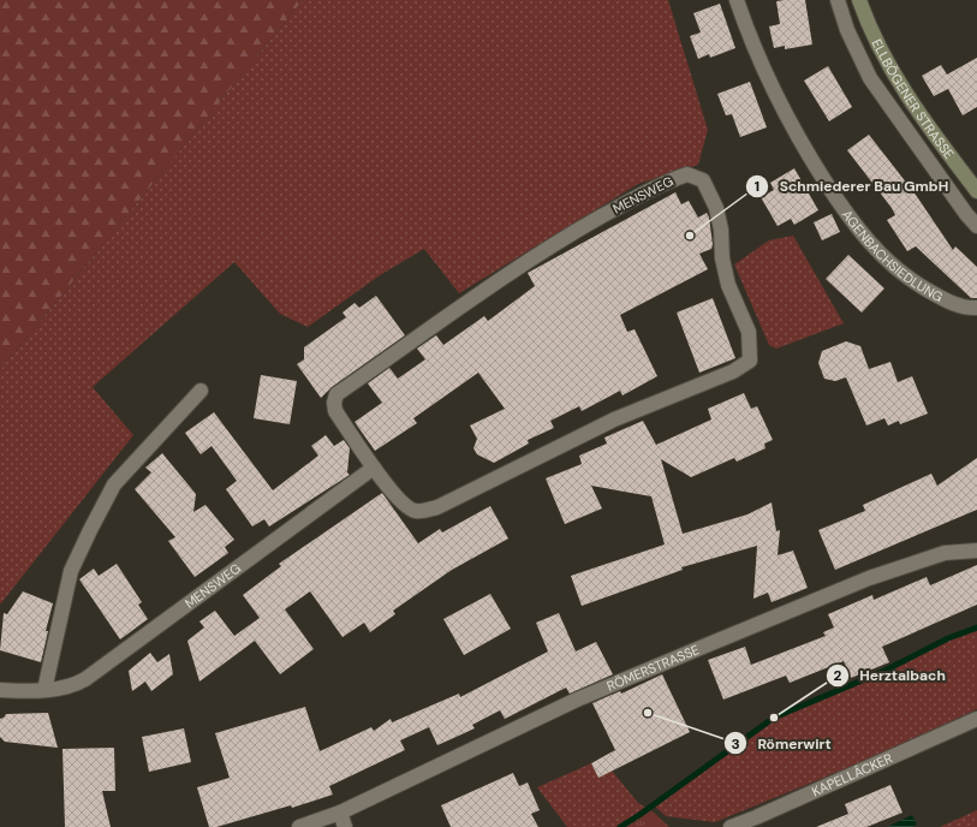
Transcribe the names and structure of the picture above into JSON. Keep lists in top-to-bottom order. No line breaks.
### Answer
{"streets":{"main road":["ELLBÖGENER STRASSE"],"street":["MENSWEG","AGENBACHSIEDLUNG","RÖMERSTRASSE","KAPELLÄCKER"]},"places":["Schmiederer Bau GmbH","Römerwirt","Herztalbach"]}
